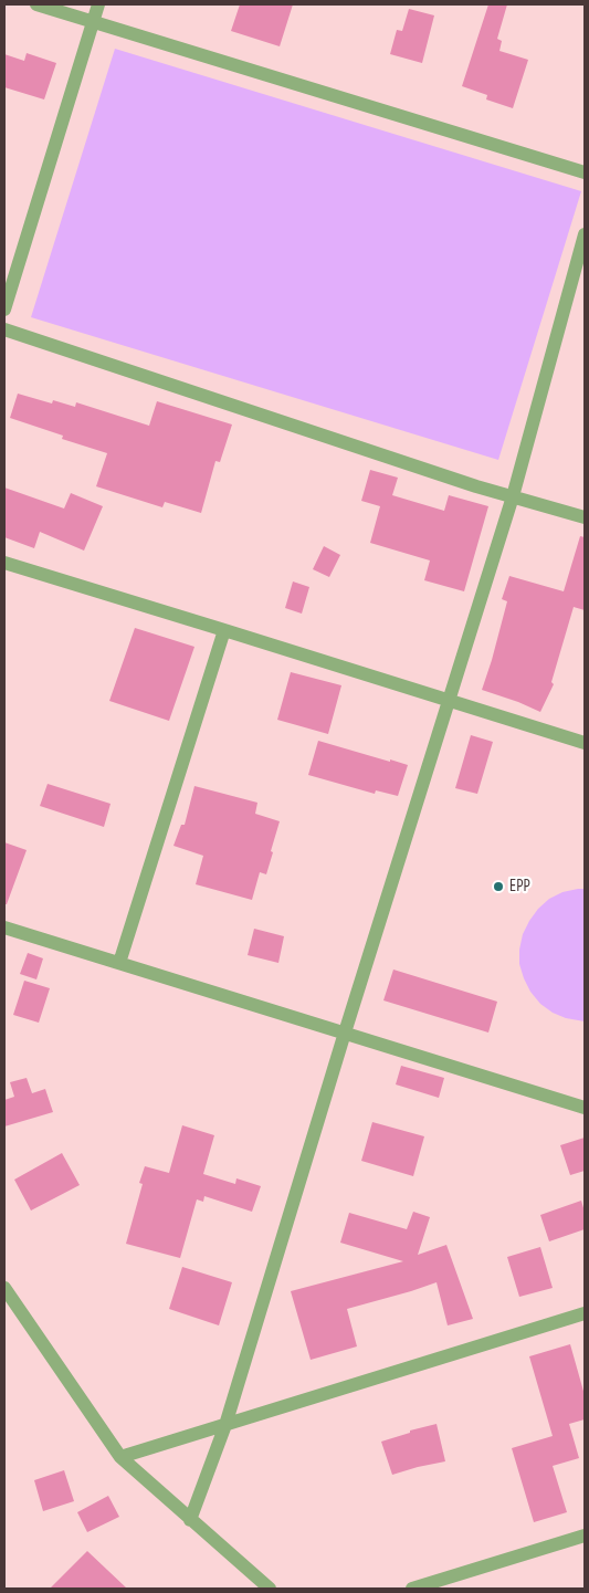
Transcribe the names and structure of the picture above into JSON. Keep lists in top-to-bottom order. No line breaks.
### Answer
{"places":["EPP"]}
